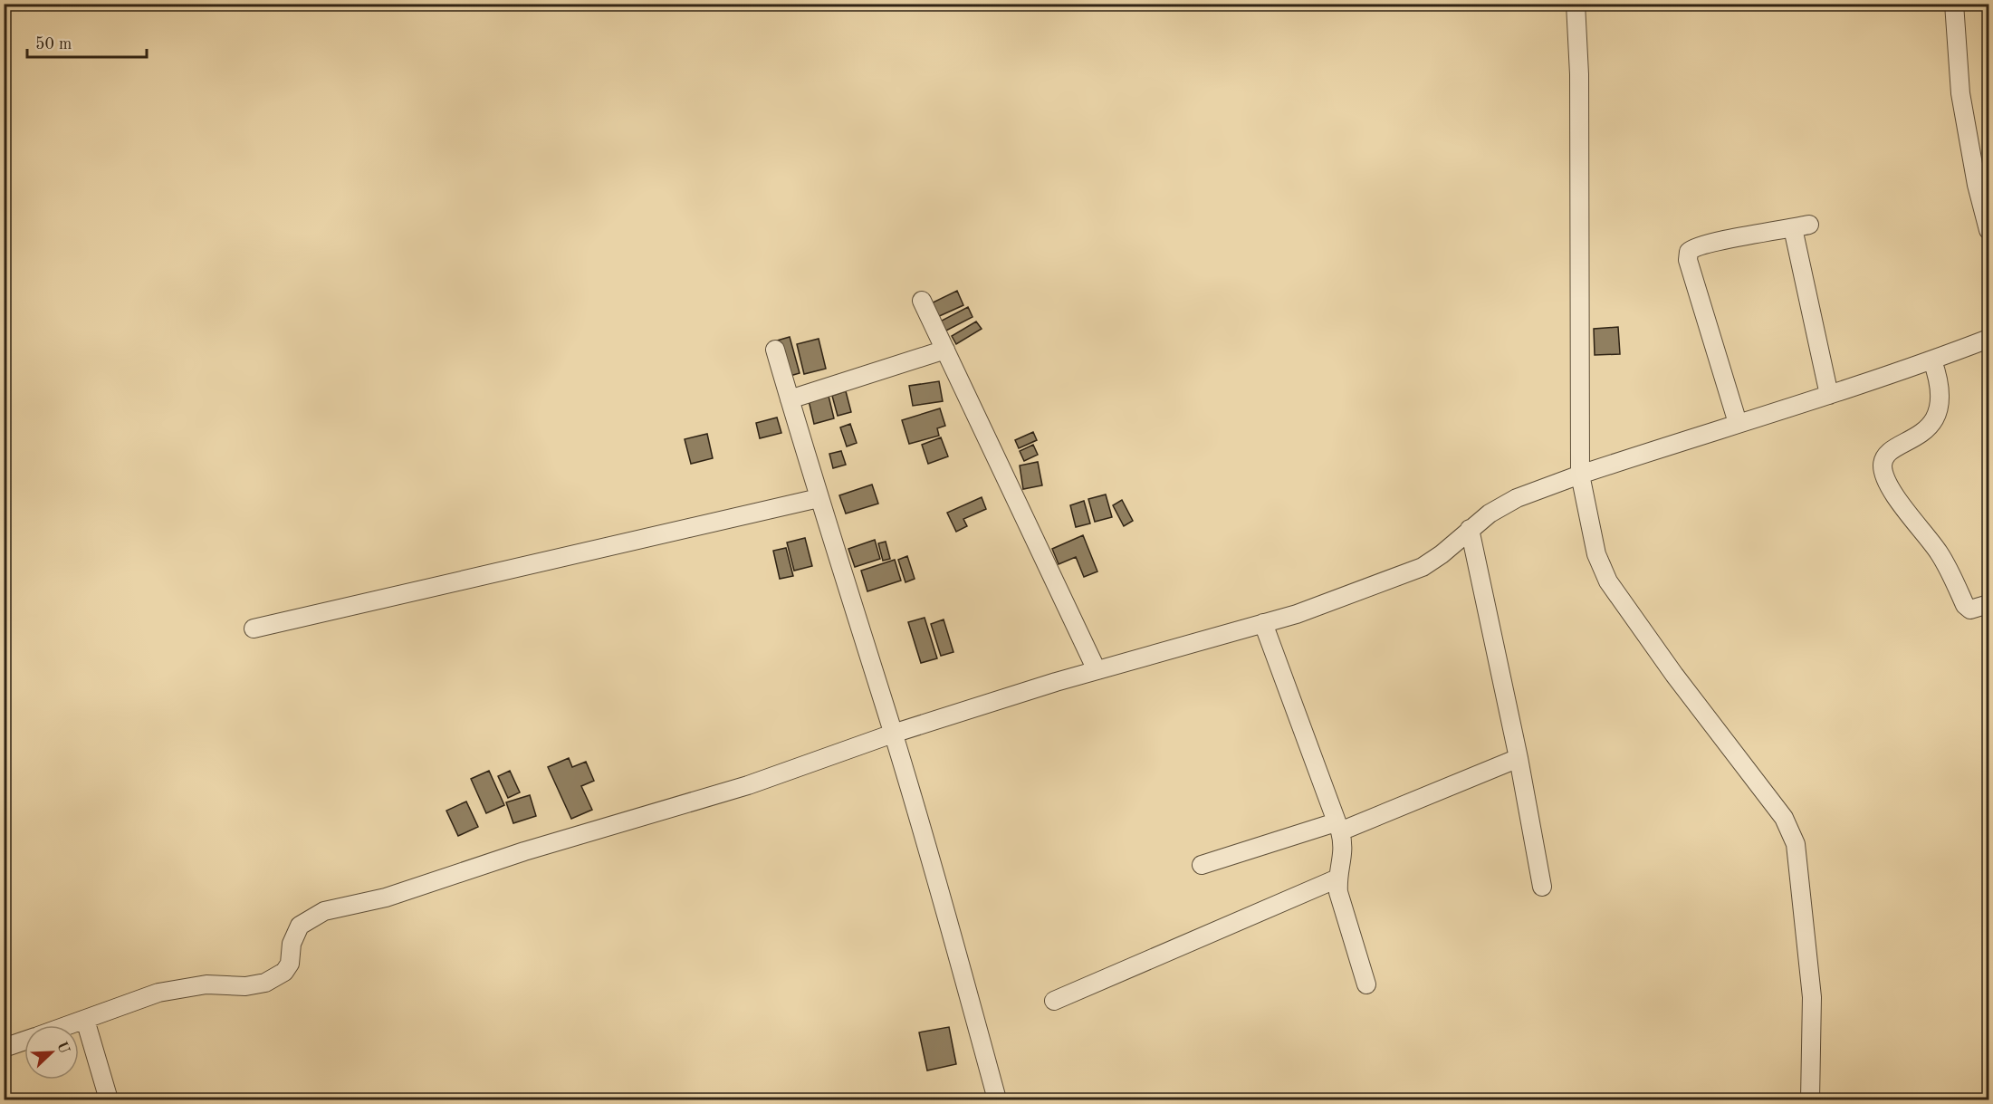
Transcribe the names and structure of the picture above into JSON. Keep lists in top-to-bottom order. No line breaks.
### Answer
{"scale_bar":"50 m","north":"top right"}
